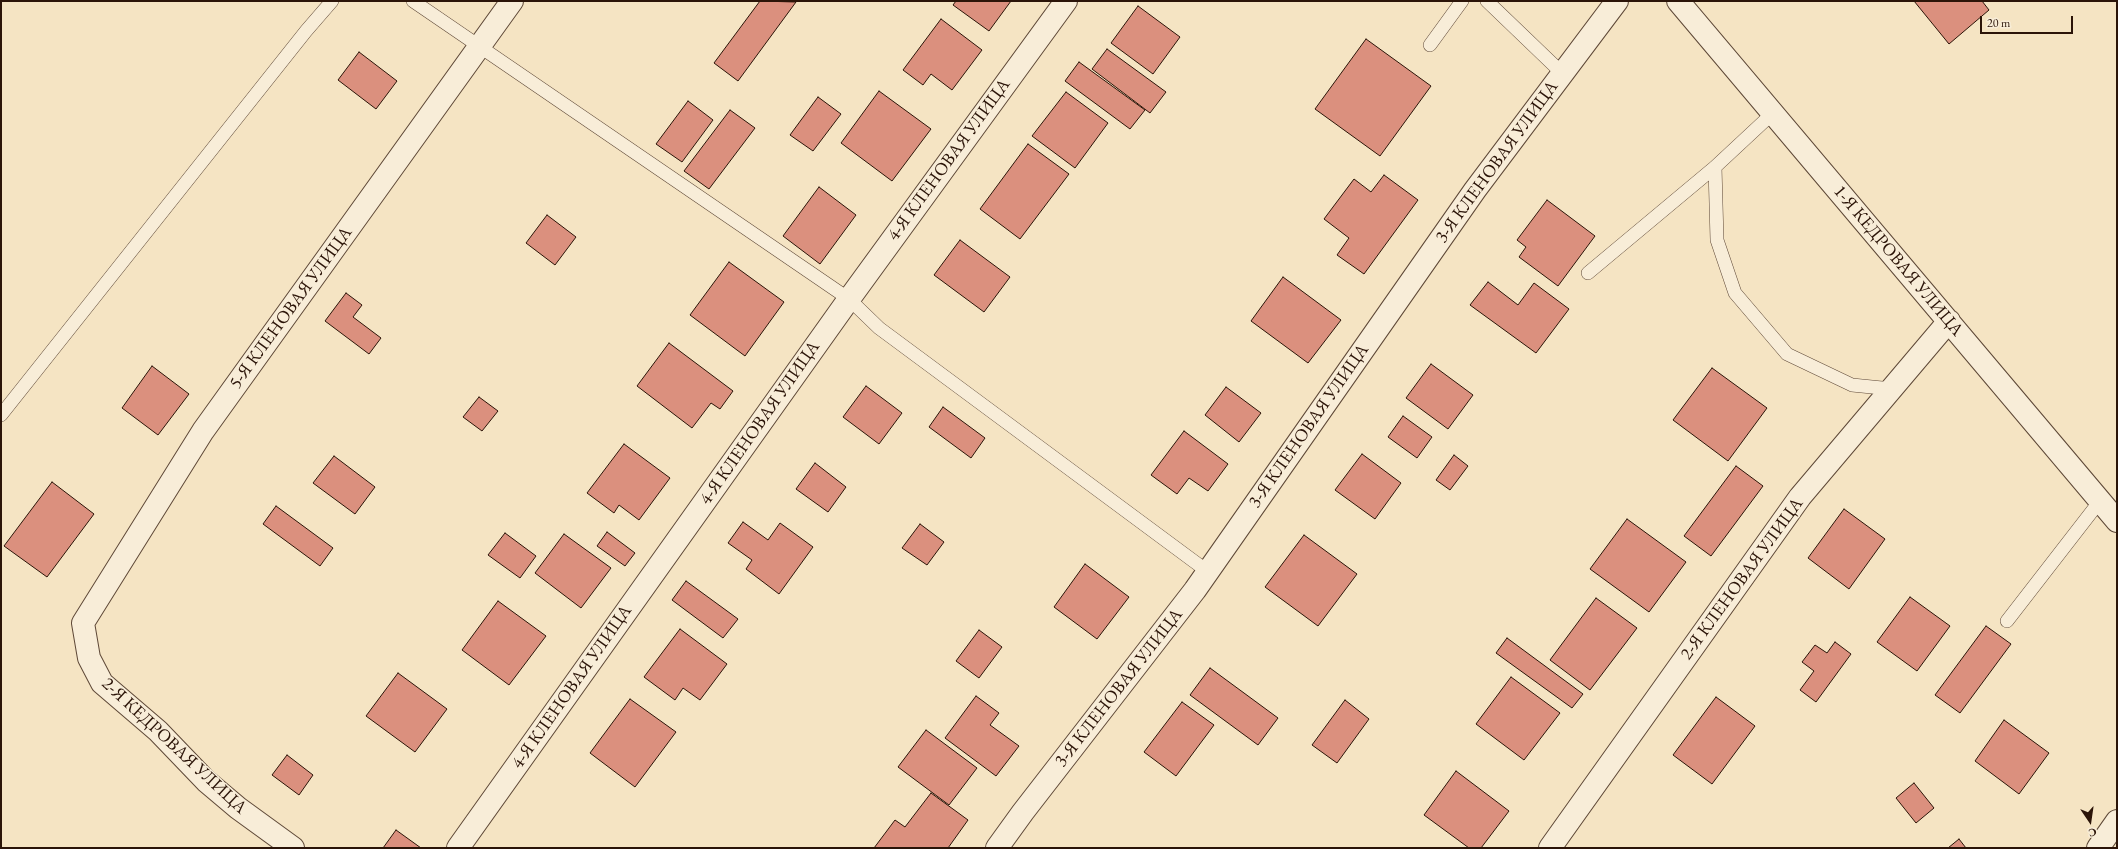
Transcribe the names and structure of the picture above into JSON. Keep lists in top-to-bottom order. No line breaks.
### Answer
{"streets":{"street":["4-Я КЛЕНОВАЯ УЛИЦА","3-Я КЛЕНОВАЯ УЛИЦА","1-Я КЕДРОВАЯ УЛИЦА","5-Я КЛЕНОВАЯ УЛИЦА","2-Я КЛЕНОВАЯ УЛИЦА","2-Я КЕДРОВАЯ УЛИЦА"]},"crossings":[["1-Я КЕДРОВАЯ УЛИЦА","2-Я КЛЕНОВАЯ УЛИЦА"],["5-Я КЛЕНОВАЯ УЛИЦА","2-Я КЕДРОВАЯ УЛИЦА"]],"scale_bar":"20 m","north":"bottom"}
